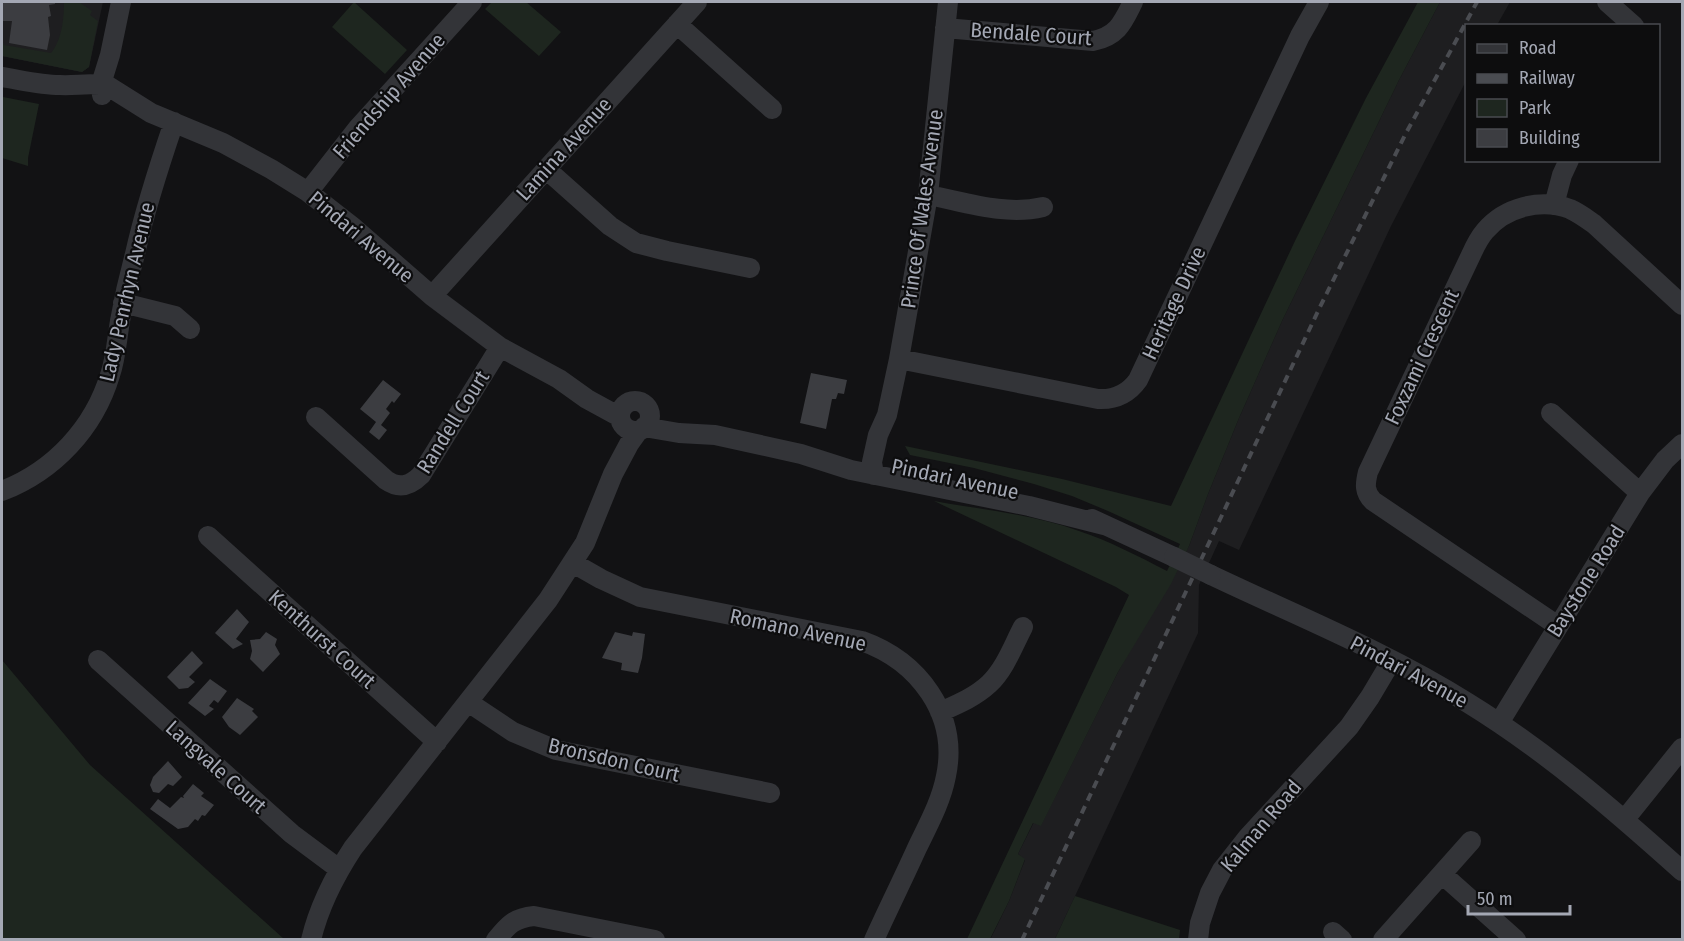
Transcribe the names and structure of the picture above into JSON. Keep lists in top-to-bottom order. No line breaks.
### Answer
{"streets":{"street":["Bendale Court","Friendship Avenue","Lamina Avenue","Prince Of Wales Avenue","Pindari Avenue","Lady Penrhyn Avenue","Heritage Drive","Foxzami Crescent","Randell Court","Baystone Road","Romano Avenue","Kenthurst Court","Bronsdon Court","Langvale Court","Kalman Road"]},"crossings":[["Bendale Court","Prince Of Wales Avenue"],["Friendship Avenue","Pindari Avenue"],["Lamina Avenue","Pindari Avenue"],["Prince Of Wales Avenue","Pindari Avenue"],["Prince Of Wales Avenue","Heritage Drive"],["Pindari Avenue","Lady Penrhyn Avenue"],["Pindari Avenue","Randell Court"],["Pindari Avenue","Baystone Road"],["Pindari Avenue","Kalman Road"],["Foxzami Crescent","Baystone Road"]],"legend":["Road","Railway","Park","Building"],"scale_bar":"50 m"}
